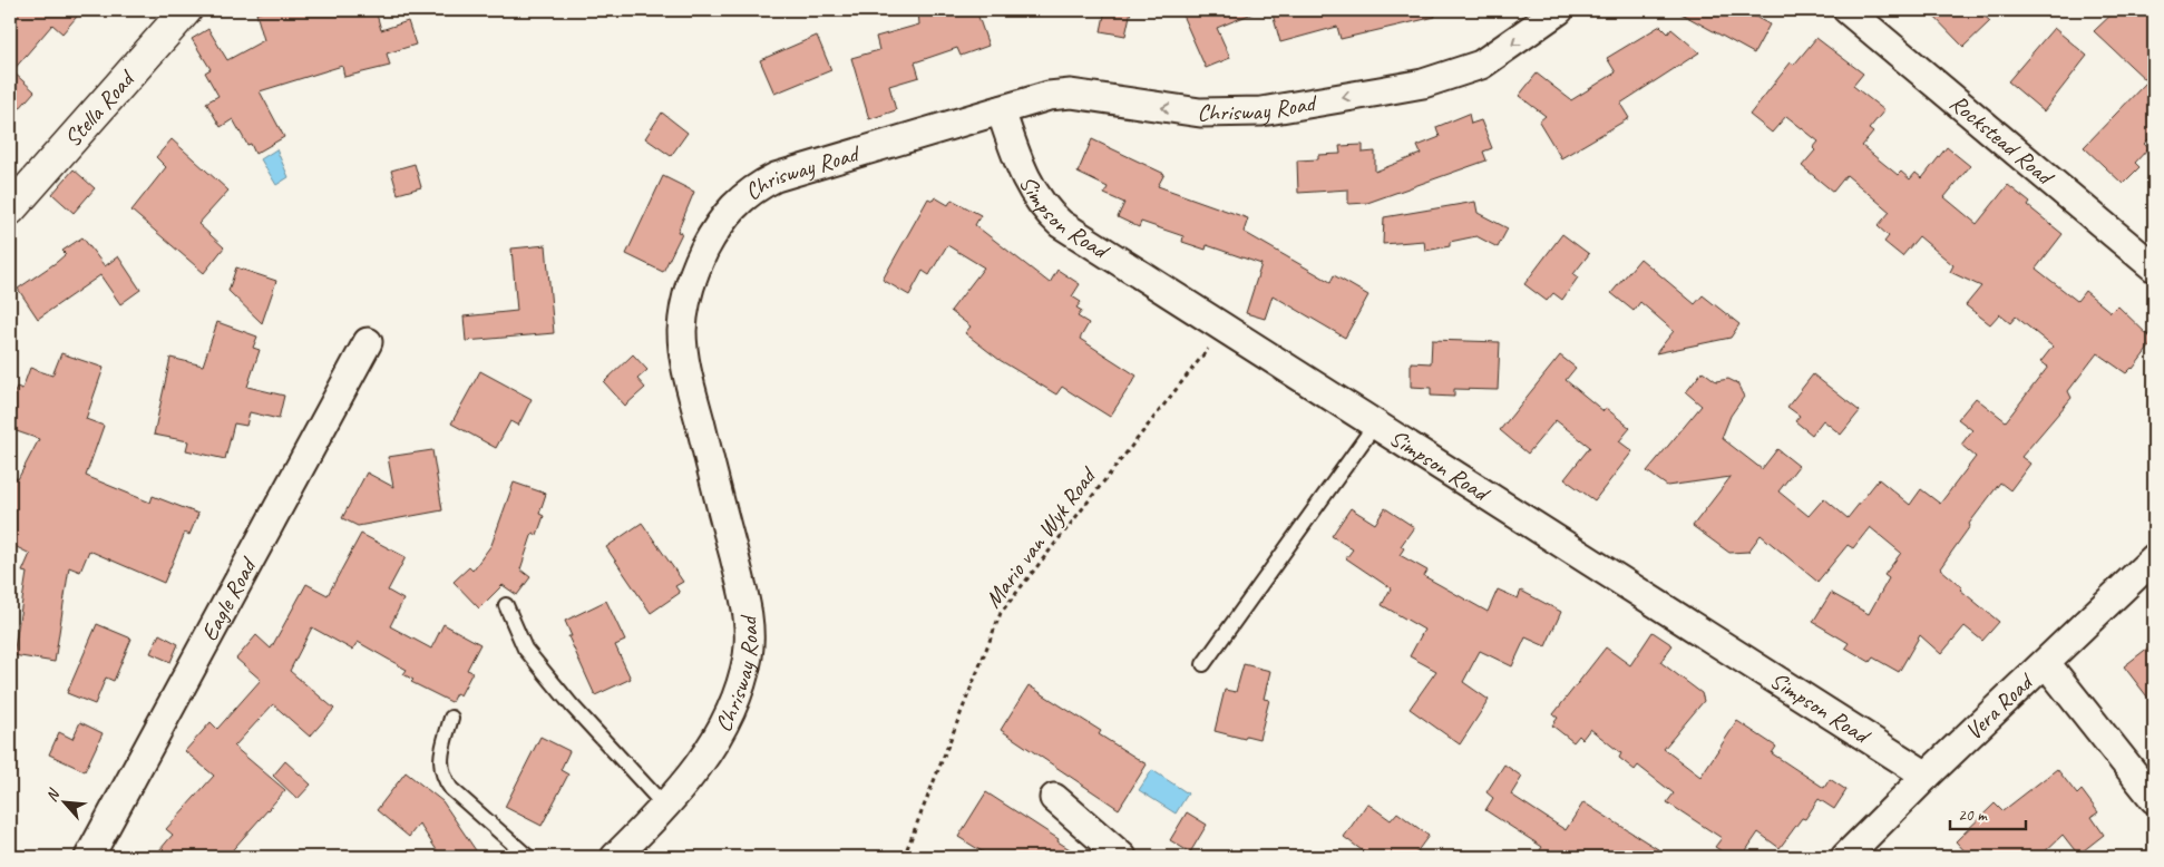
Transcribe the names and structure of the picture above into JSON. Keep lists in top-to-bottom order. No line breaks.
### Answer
{"streets":{"main road":["Stella Road"],"street":["Chrisway Road","Rockstead Road","Simpson Road","Eagle Road","Vera Road"],"path":["Mario van Wyk Road"]},"crossings":[["Chrisway Road","Simpson Road"],["Simpson Road","Mario van Wyk Road"],["Simpson Road","Vera Road"]],"one_way":["Chrisway Road"],"scale_bar":"20 m","north":"top left"}
